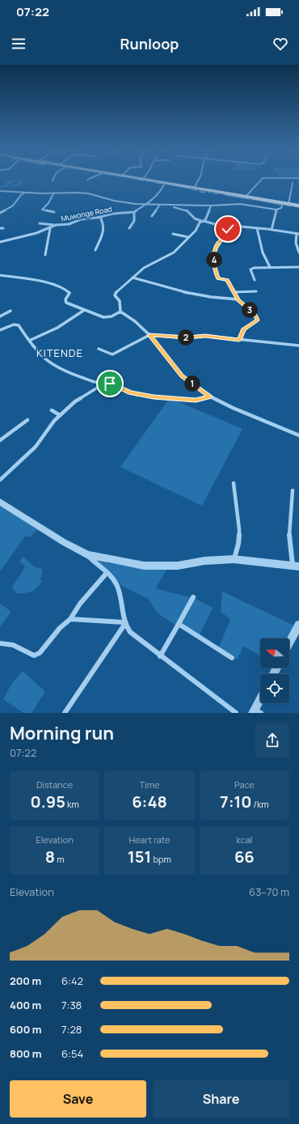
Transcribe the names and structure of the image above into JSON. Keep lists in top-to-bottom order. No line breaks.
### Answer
{"streets":{"street":["Muwonge Road"]},"districts":["KITENDE"],"north":"left","page":{"status":"07:22","header":"Runloop","pins":["4","3","2","1"],"heading":["Morning run","07:22"],"stats":[["Distance","0.95 km"],["Time","6:48"],["Pace","7:10 /km"],["Elevation","8 m"],["Heart rate","151 bpm"],["kcal","66"]],"chart":["Elevation","63–70 m"],"list":[{"name":"200 m","note":"6:42"},{"name":"400 m","note":"7:38"},{"name":"600 m","note":"7:28"},{"name":"800 m","note":"6:54"}],"buttons":["Save","Share"]}}
